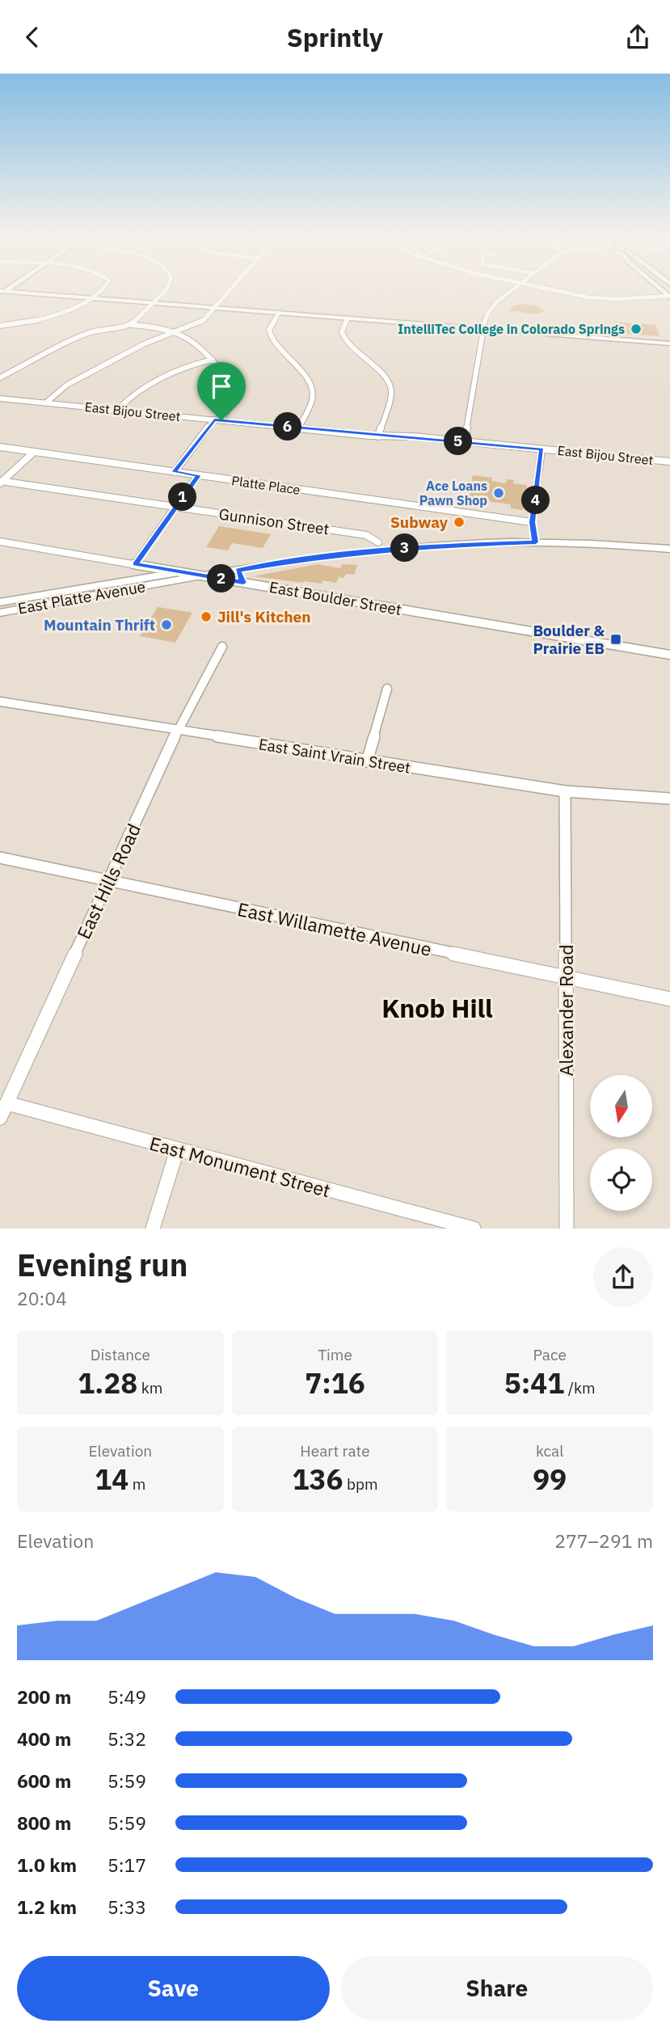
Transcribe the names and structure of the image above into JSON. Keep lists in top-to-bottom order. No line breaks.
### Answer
{"streets":{"main road":["East Platte Avenue"],"street":["East Bijou Street","Platte Place","Gunnison Street","East Boulder Street","East Saint Vrain Street","East Hills Road","East Willamette Avenue","Alexander Road","East Monument Street"]},"crossings":[["Gunnison Street","East Platte Avenue"],["East Platte Avenue","East Boulder Street"],["East Saint Vrain Street","East Hills Road"],["East Saint Vrain Street","Alexander Road"],["East Hills Road","East Willamette Avenue"],["East Hills Road","East Monument Street"],["East Willamette Avenue","Alexander Road"]],"districts":["Knob Hill"],"places":{"other":["IntelliTec College in Colorado Springs","Ace Loans Pawn Shop","Subway","Jill's Kitchen","Mountain Thrift"],"transit":["Boulder & Prairie EB"]},"north":"bottom","page":{"header":"Sprintly","pins":["6","5","1","4","3","2"],"heading":["Evening run","20:04"],"stats":[["Distance","1.28 km"],["Time","7:16"],["Pace","5:41 /km"],["Elevation","14 m"],["Heart rate","136 bpm"],["kcal","99"]],"chart":["Elevation","277–291 m"],"list":[{"name":"200 m","note":"5:49"},{"name":"400 m","note":"5:32"},{"name":"600 m","note":"5:59"},{"name":"800 m","note":"5:59"},{"name":"1.0 km","note":"5:17"},{"name":"1.2 km","note":"5:33"}],"buttons":["Save","Share"]}}
